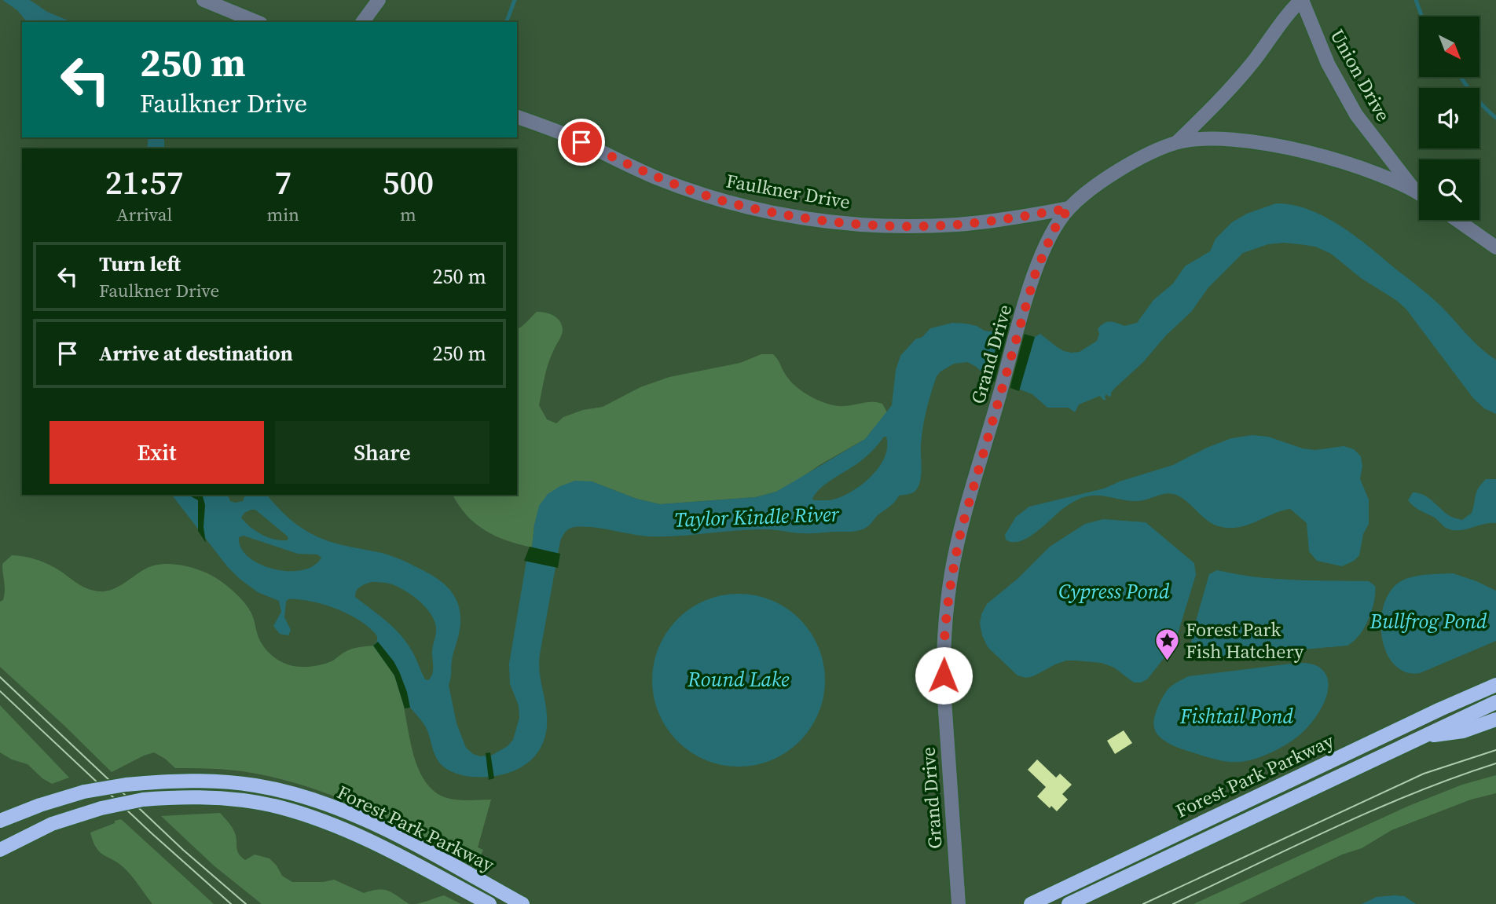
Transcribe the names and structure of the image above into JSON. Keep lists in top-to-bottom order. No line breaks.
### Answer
{"streets":{"main road":["Forest Park Parkway"],"street":["Union Drive","Faulkner Drive","Grand Drive"]},"crossings":[["Union Drive","Grand Drive"],["Faulkner Drive","Grand Drive"]],"water":["Taylor Kindle River","Cypress Pond","Bullfrog Pond","Round Lake","Fishtail Pond"],"places":{"place":["Forest Park Fish Hatchery"]},"north":"bottom right","page":{"turn":["250 m","Faulkner Drive"],"eta":["21:57","Arrival","7","min","500","m"],"list":[{"name":"Turn left","note":"Faulkner Drive","value":"250 m"},{"name":"Arrive at destination","value":"250 m"}],"buttons":["Exit","Share"]}}
